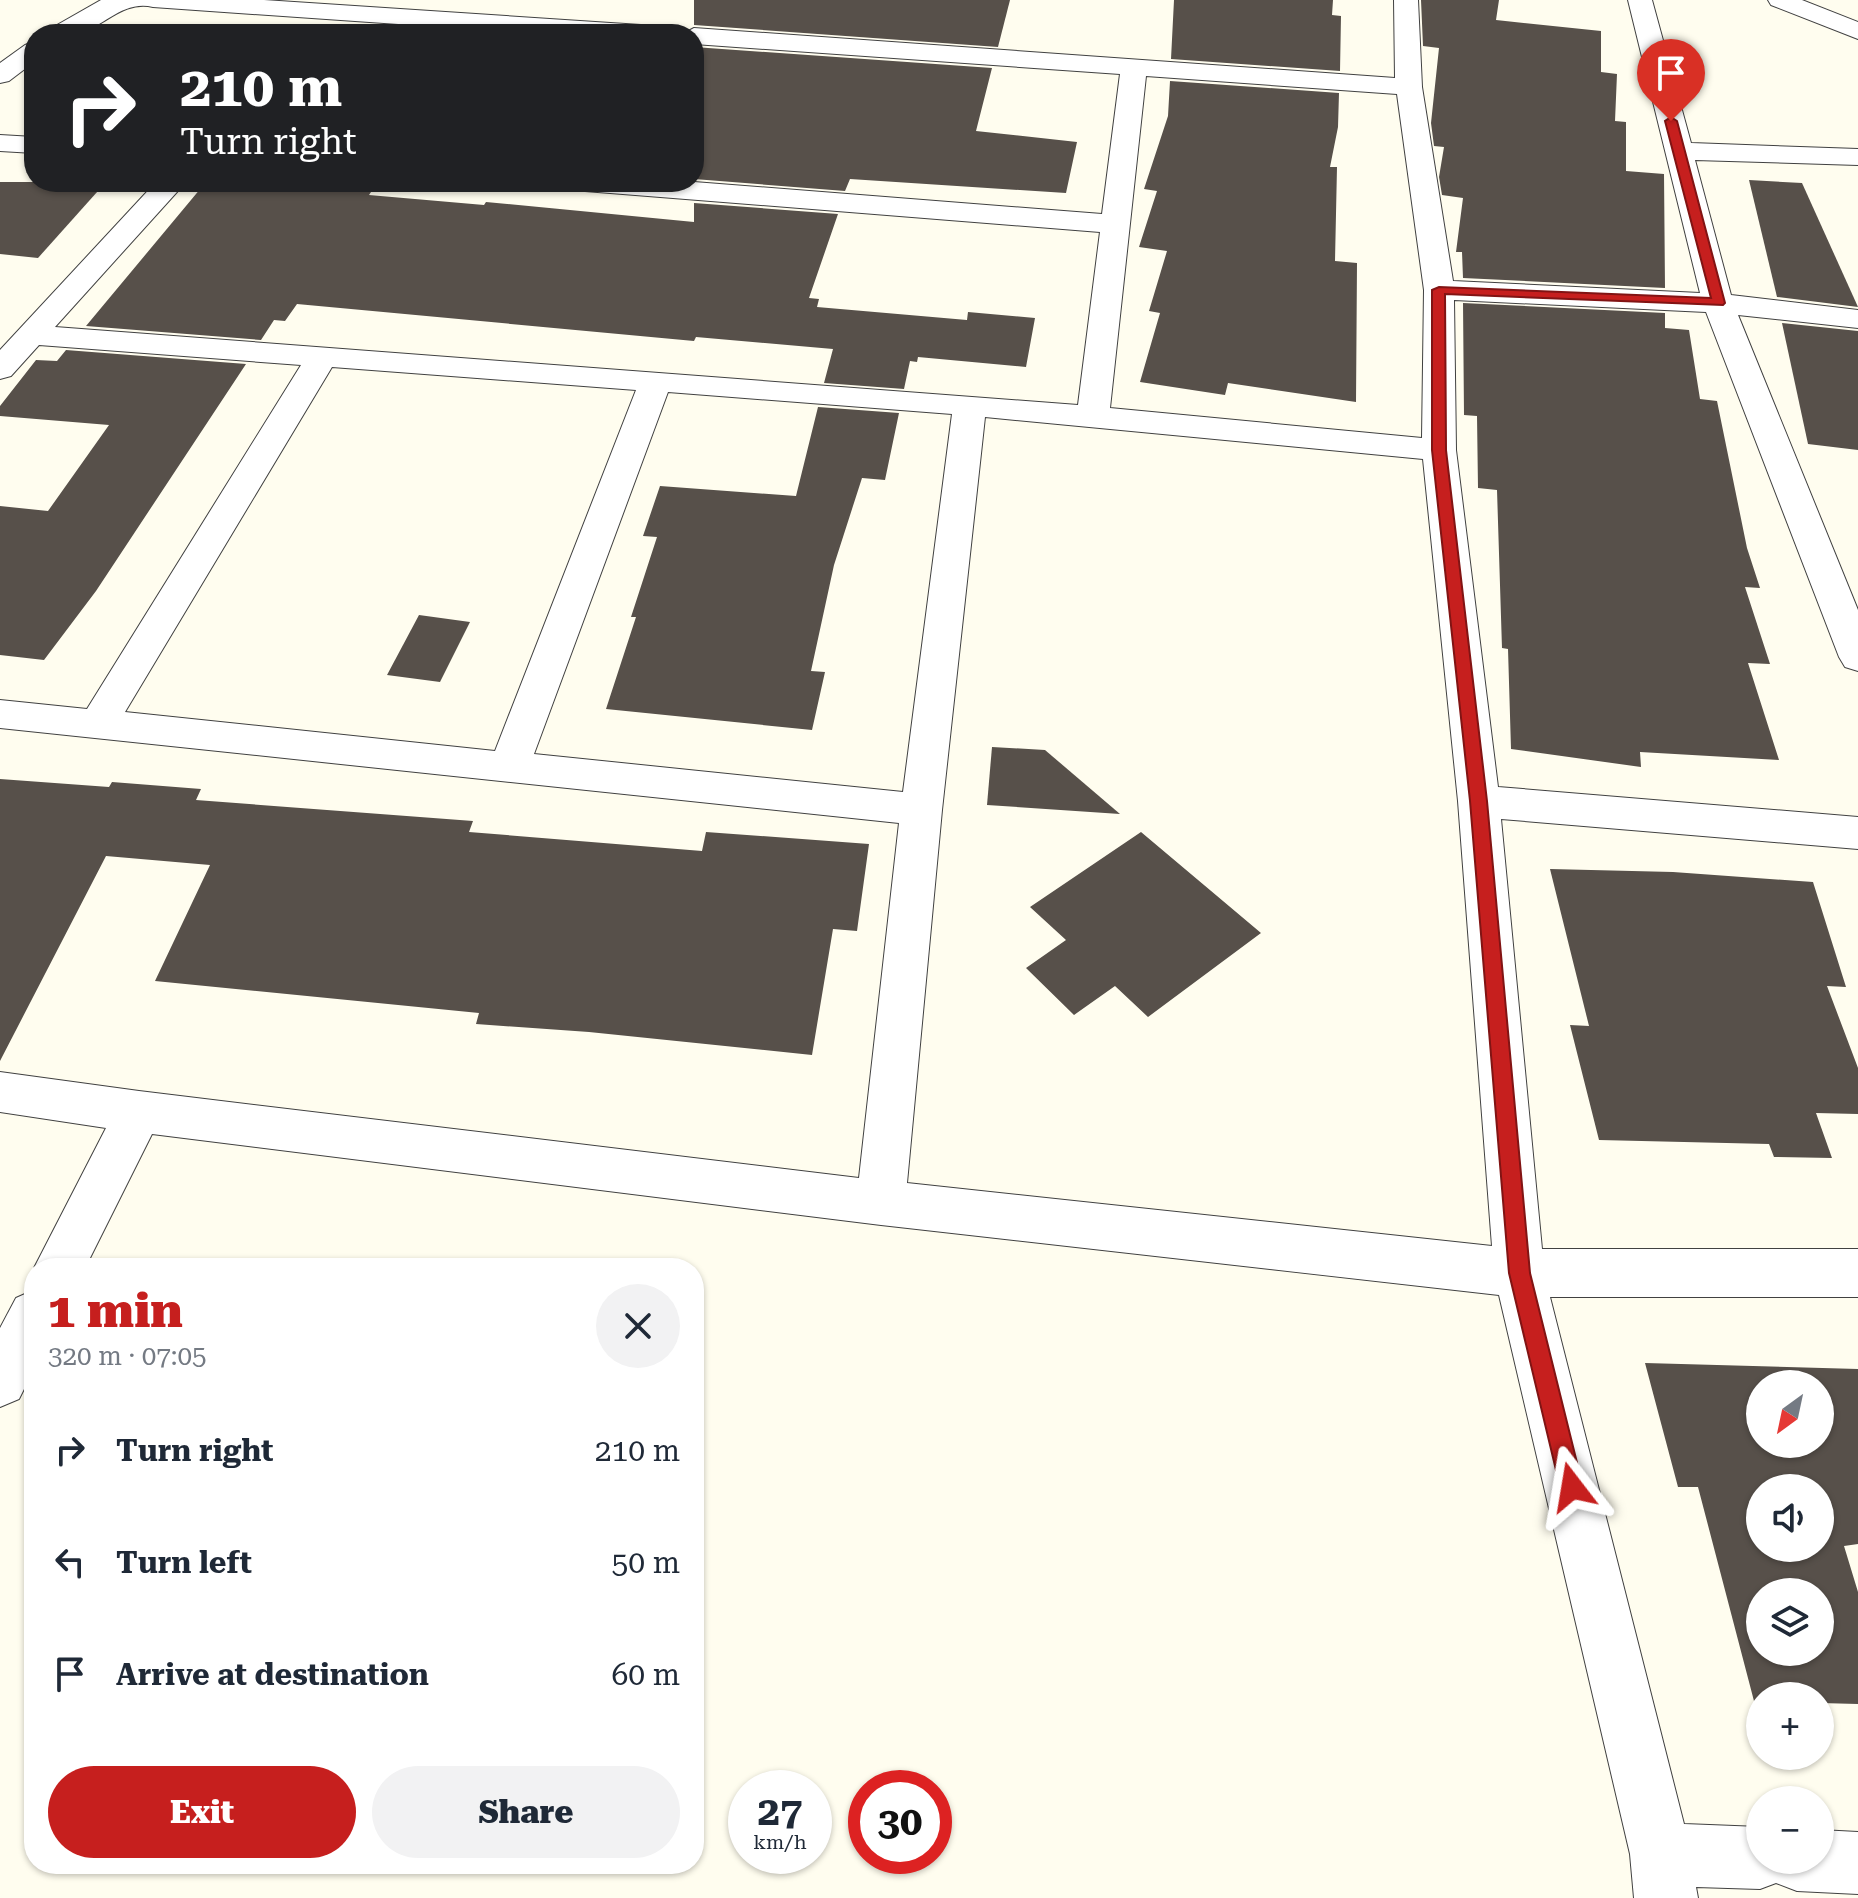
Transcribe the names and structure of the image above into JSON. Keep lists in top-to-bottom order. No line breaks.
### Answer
{"north":"bottom left","page":{"turn":["210 m","Turn right"],"heading":["1 min","320 m · 07:05"],"map_buttons":["+","−"],"list":[{"name":"Turn right","value":"210 m"},{"name":"Turn left","value":"50 m"},{"name":"Arrive at destination","value":"60 m"}],"buttons":["Exit","Share"],"speed":"27 km/h","limit":"30"}}
